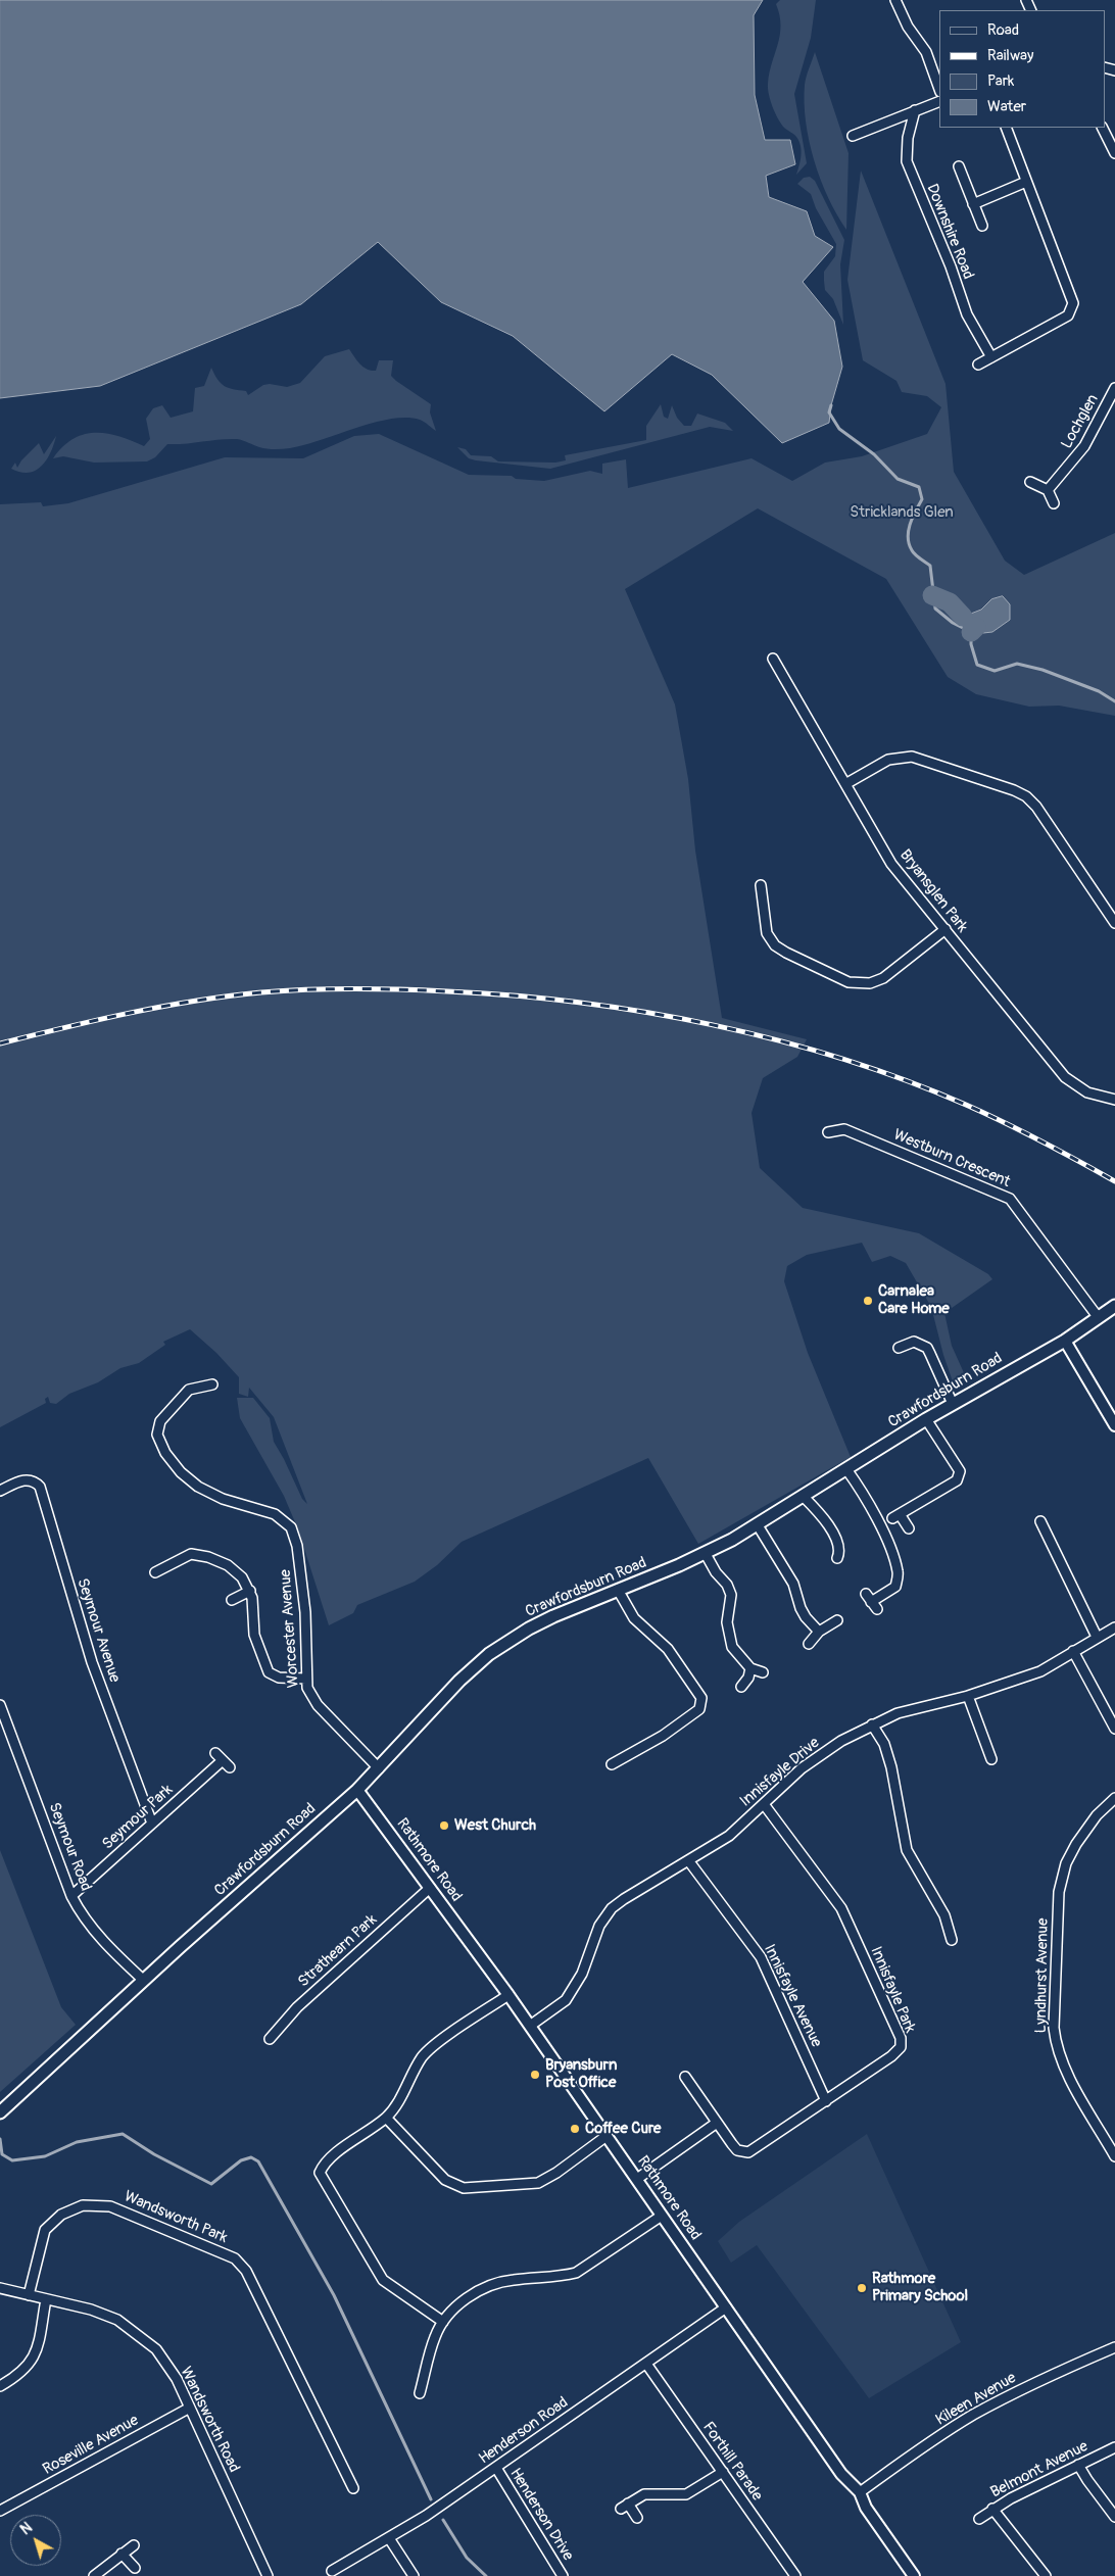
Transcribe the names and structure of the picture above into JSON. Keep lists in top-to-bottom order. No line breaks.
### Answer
{"streets":{"main road":["Crawfordsburn Road"],"street":["Downshire Road","Lochglen","Bryansglen Park","Westburn Crescent","Worcester Avenue","Seymour Avenue","Innisfayle Drive","Seymour Park","Seymour Road","Rathmore Road","Strathearn Park","Lyndhurst Avenue","Innisfayle Park","Innisfayle Avenue","Wandsworth Park","Kileen Avenue","Wandsworth Road","Henderson Road","Roseville Avenue","Forthill Parade","Belmont Avenue","Henderson Drive"]},"crossings":[["Westburn Crescent","Crawfordsburn Road"],["Crawfordsburn Road","Worcester Avenue"],["Crawfordsburn Road","Seymour Road"],["Crawfordsburn Road","Rathmore Road"],["Seymour Avenue","Seymour Park"],["Innisfayle Drive","Rathmore Road"],["Innisfayle Drive","Innisfayle Park"],["Innisfayle Drive","Innisfayle Avenue"],["Seymour Park","Seymour Road"],["Rathmore Road","Strathearn Park"],["Rathmore Road","Kileen Avenue"],["Rathmore Road","Henderson Road"],["Innisfayle Park","Innisfayle Avenue"],["Wandsworth Park","Wandsworth Road"],["Wandsworth Road","Roseville Avenue"],["Henderson Road","Forthill Parade"],["Henderson Road","Henderson Drive"]],"parks":["Stricklands Glen"],"places":["Carnalea Care Home","West Church","Bryansburn Post Office","Coffee Cure","Rathmore Primary School"],"legend":["Road","Railway","Park","Water"],"north":"top left"}
